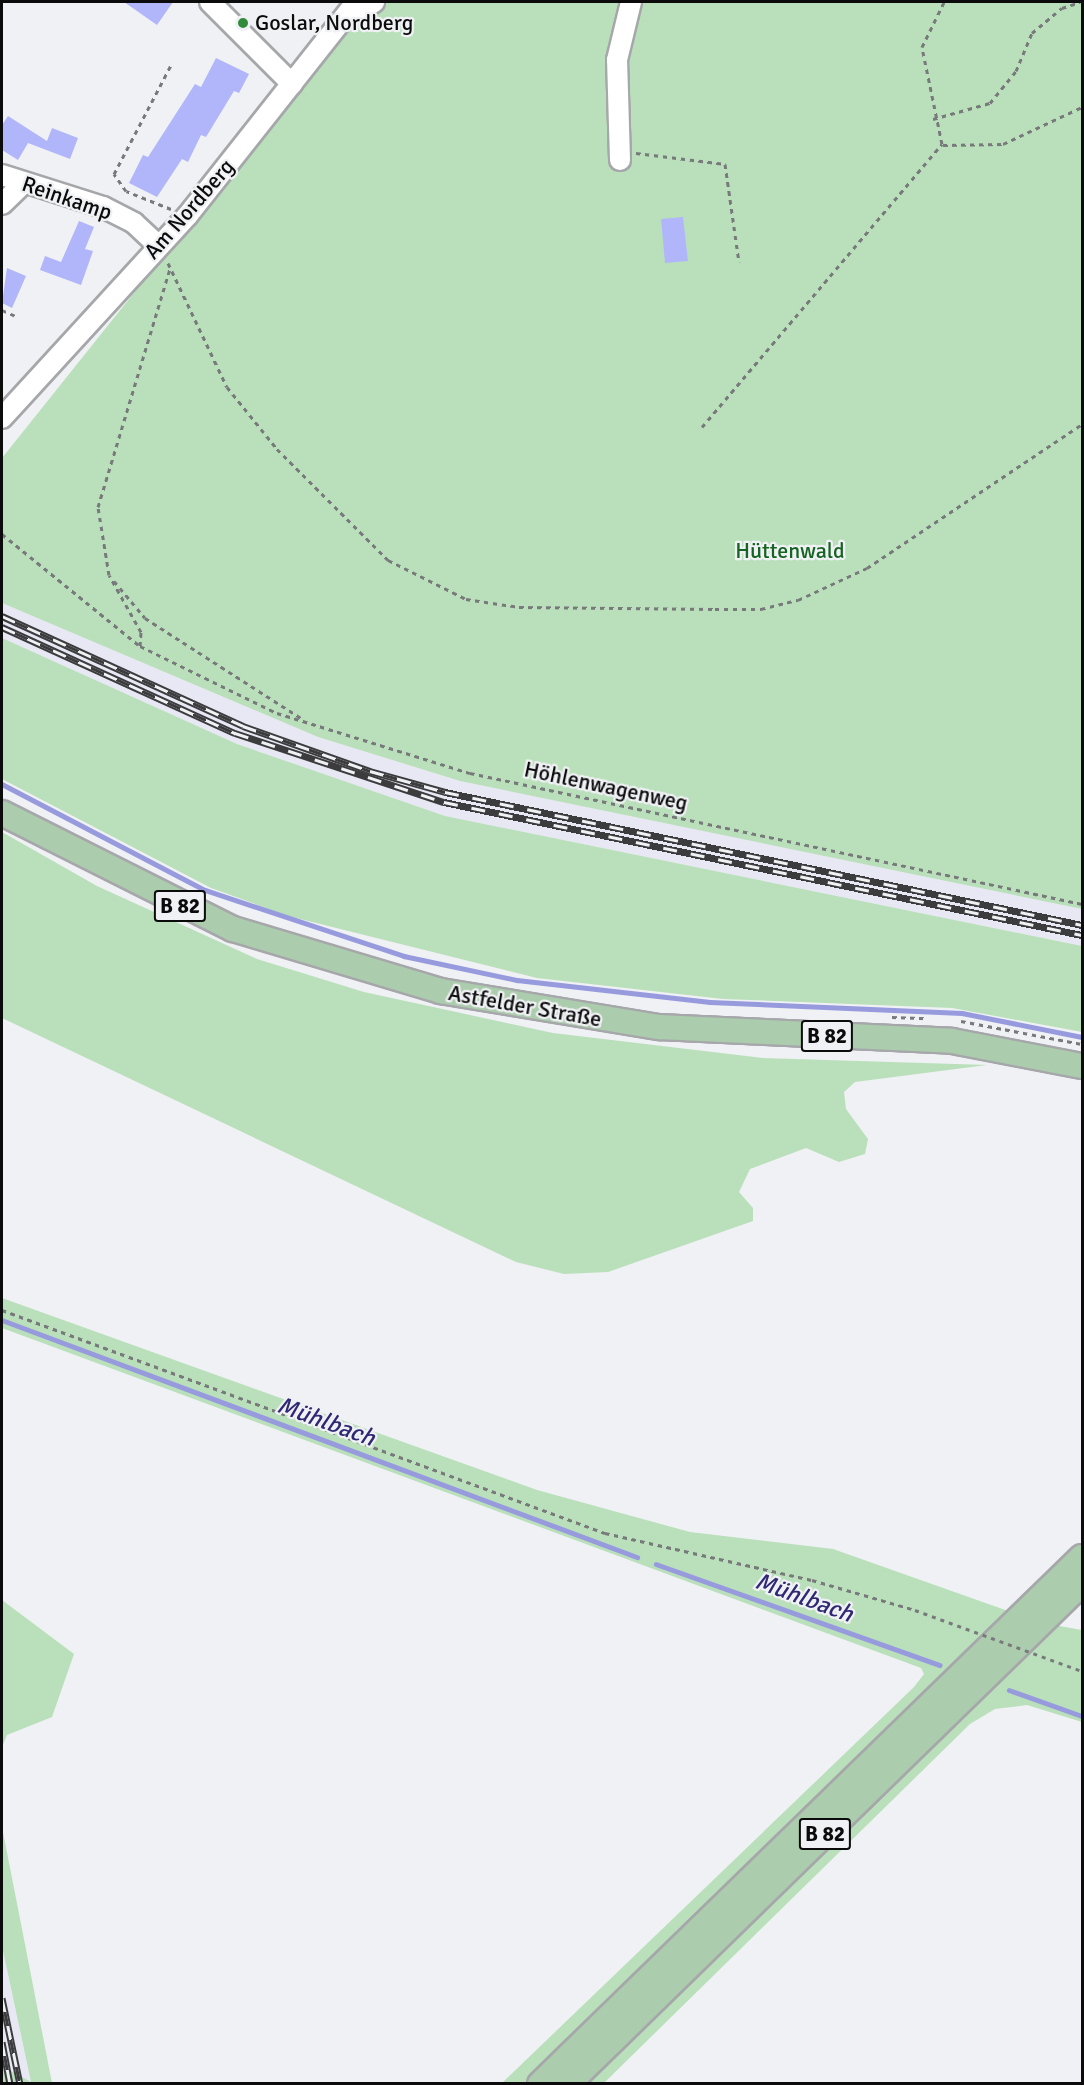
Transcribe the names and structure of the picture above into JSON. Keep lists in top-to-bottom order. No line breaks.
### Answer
{"streets":{"main road":["B 82","Astfelder Straße"],"street":["Reinkamp","Am Nordberg"],"path":["Höhlenwagenweg"]},"crossings":[["Reinkamp","Am Nordberg"]],"water":["Mühlbach"],"parks":["Hüttenwald"],"places":["Goslar, Nordberg"]}
